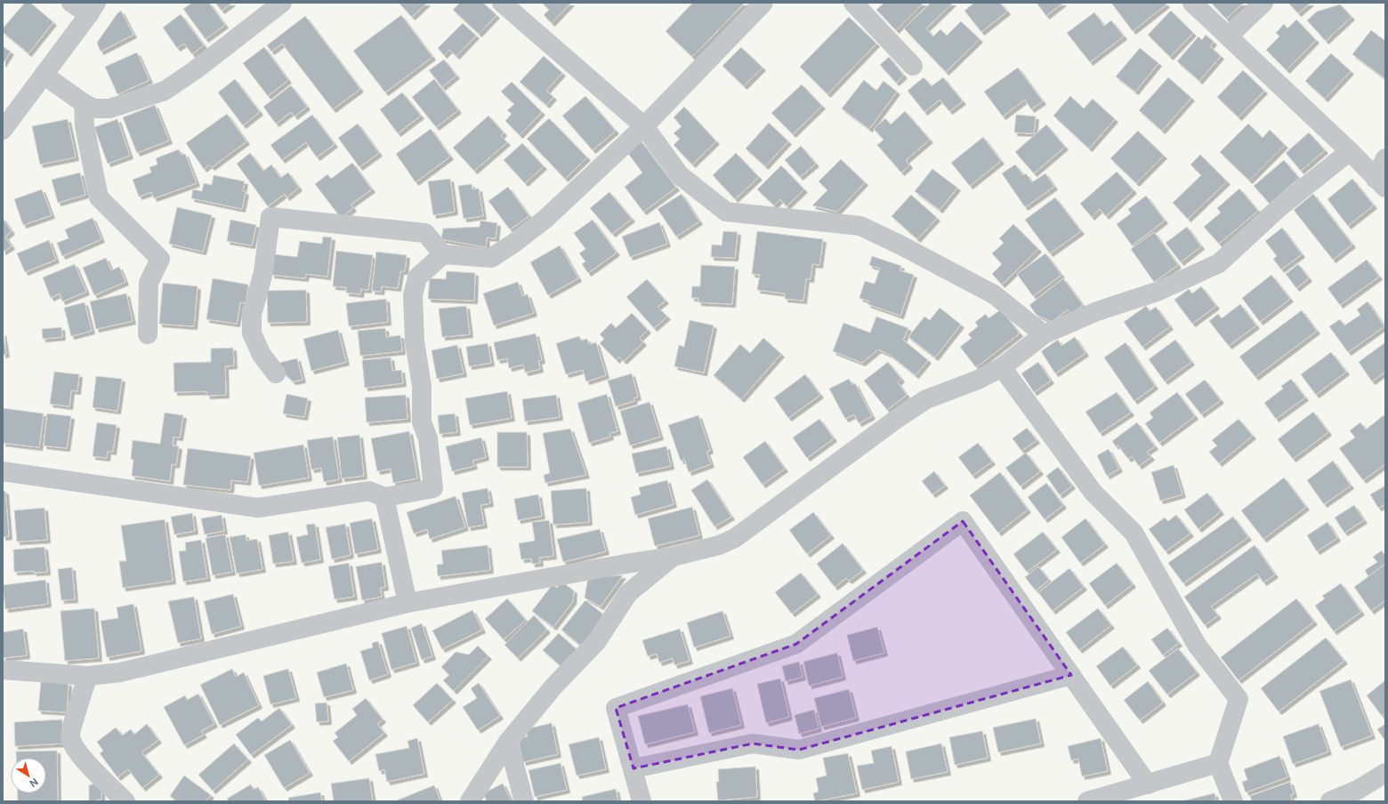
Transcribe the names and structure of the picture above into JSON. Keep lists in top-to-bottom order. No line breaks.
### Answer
{"north":"bottom right"}
